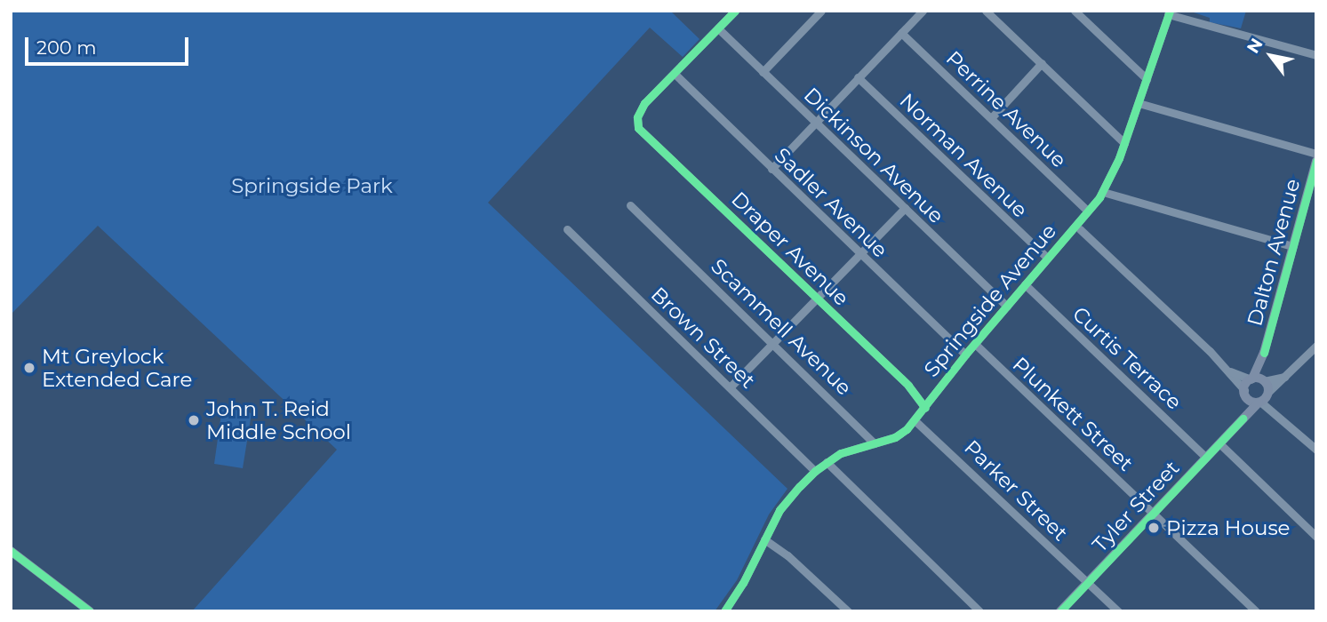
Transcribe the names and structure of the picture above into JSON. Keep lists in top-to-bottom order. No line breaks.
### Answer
{"streets":{"main road":["Dalton Avenue","Tyler Street"],"street":["Perrine Avenue","Dickinson Avenue","Norman Avenue","Sadler Avenue","Draper Avenue","Springside Avenue","Scammell Avenue","Brown Street","Curtis Terrace","Plunkett Street","Parker Street"]},"crossings":[["Perrine Avenue","Springside Avenue"],["Dickinson Avenue","Springside Avenue"],["Norman Avenue","Springside Avenue"],["Sadler Avenue","Draper Avenue"],["Sadler Avenue","Springside Avenue"],["Draper Avenue","Springside Avenue"],["Dalton Avenue","Tyler Street"],["Springside Avenue","Scammell Avenue"],["Springside Avenue","Brown Street"],["Springside Avenue","Curtis Terrace"],["Springside Avenue","Plunkett Street"],["Springside Avenue","Parker Street"],["Curtis Terrace","Tyler Street"],["Plunkett Street","Tyler Street"],["Parker Street","Tyler Street"]],"parks":["Springside Park"],"places":["Mt Greylock Extended Care","John T. Reid Middle School","Pizza House"],"scale_bar":"200 m","north":"top left"}
